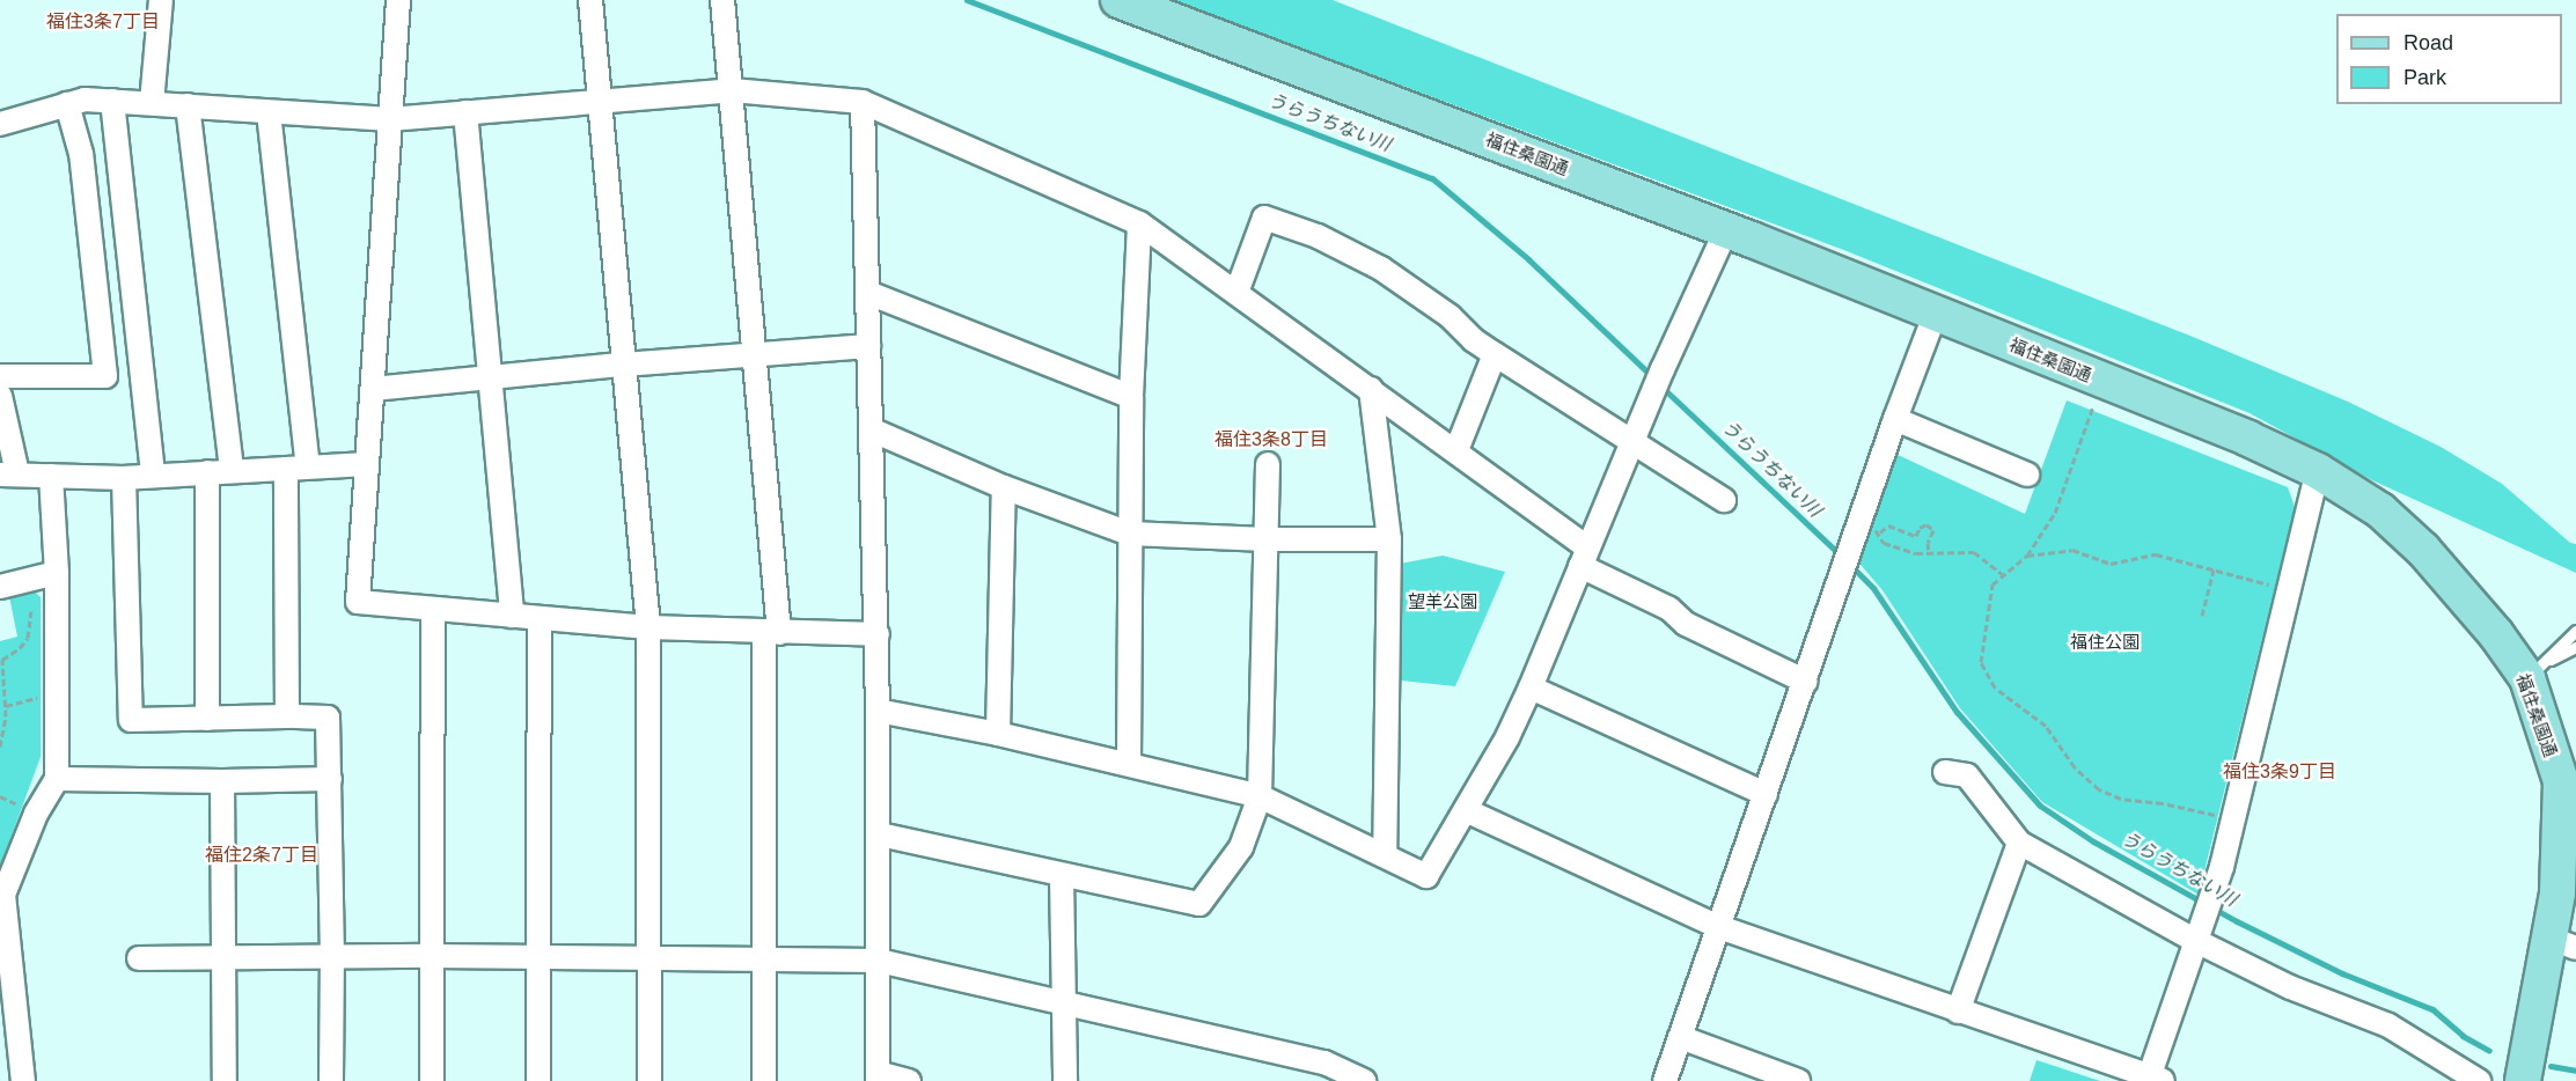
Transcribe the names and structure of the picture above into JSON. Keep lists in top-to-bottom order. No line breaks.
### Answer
{"streets":{"main road":["福住桑園通"]},"districts":["福住3条7丁目","福住3条8丁目","福住3条9丁目","福住2条7丁目"],"water":["うらうちない川"],"parks":["望羊公園","福住公園"],"legend":["Road","Park"]}
